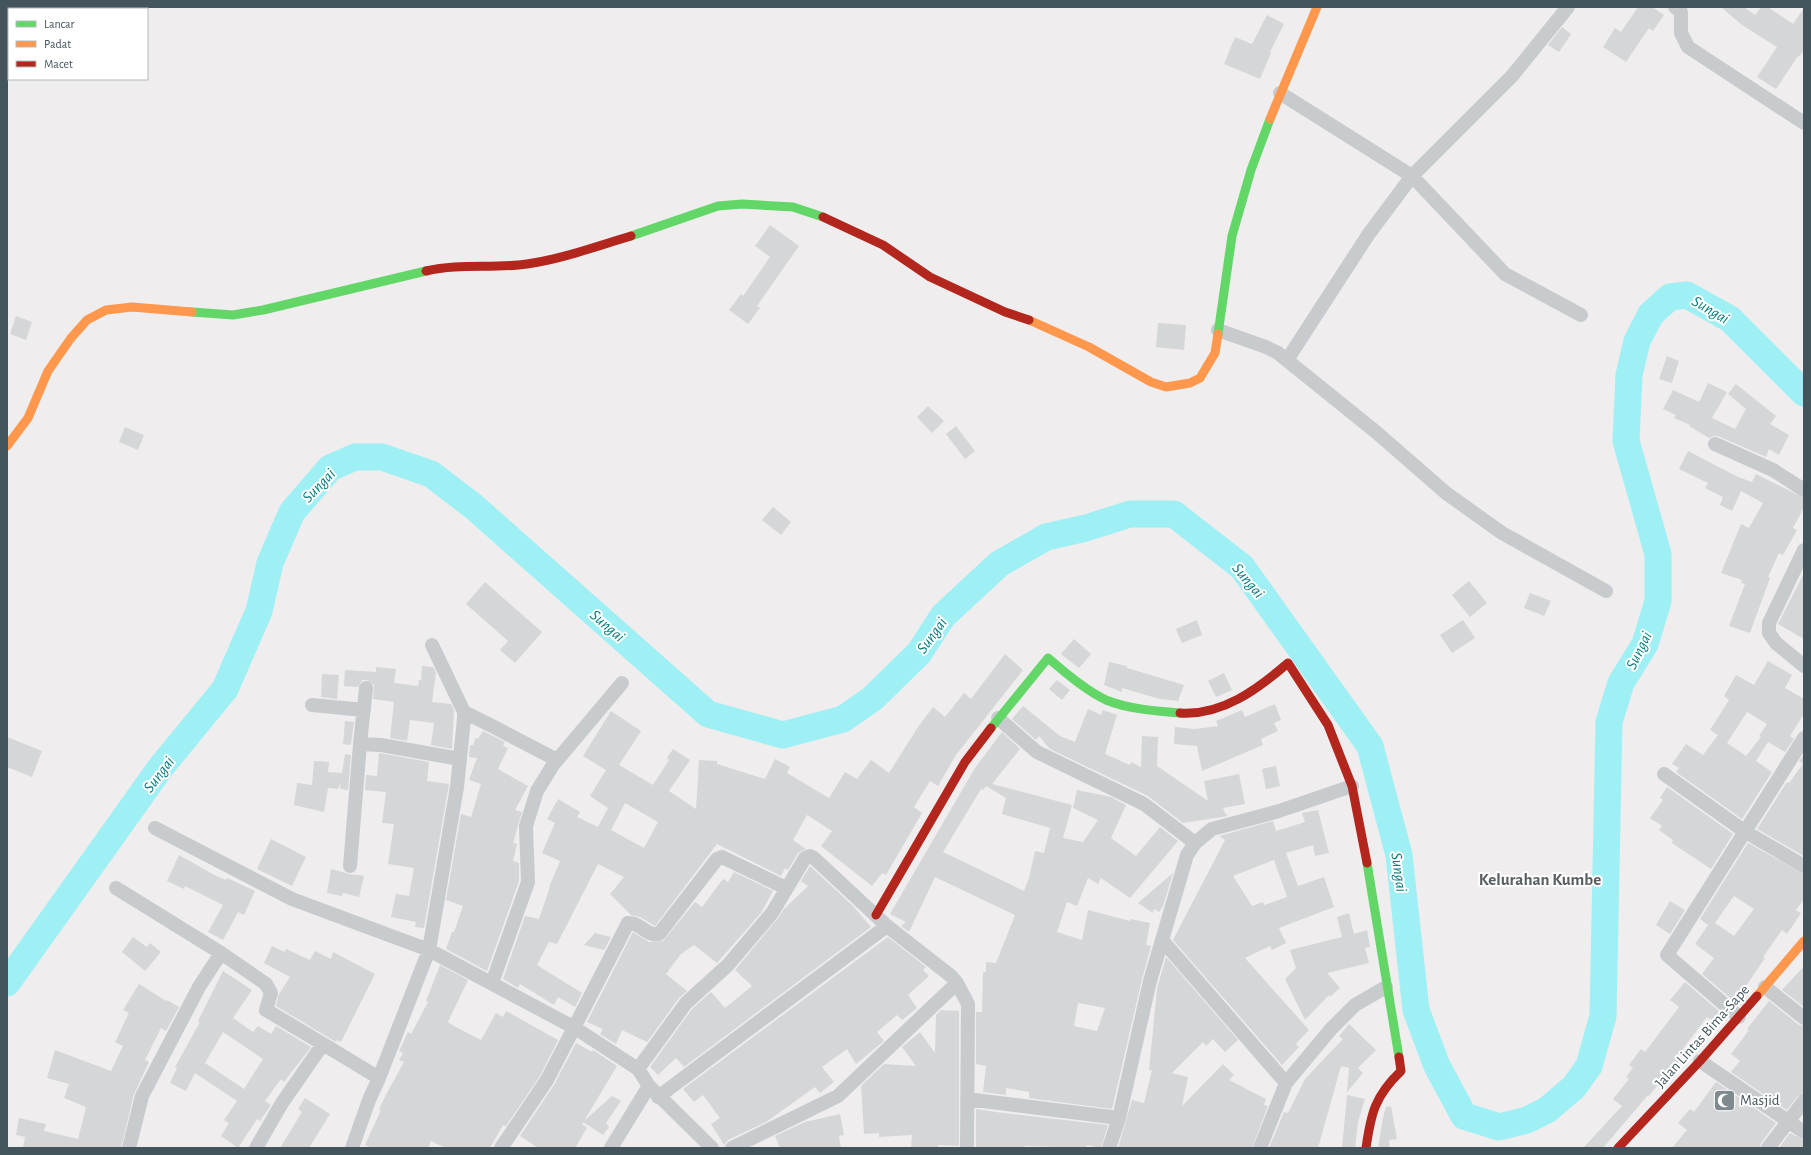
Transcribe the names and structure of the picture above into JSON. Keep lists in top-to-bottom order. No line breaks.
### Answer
{"streets":{"main road":["Jalan Lintas Bima-Sape"]},"districts":["Kelurahan Kumbe"],"water":["Sungai"],"places":{"mosque":["Masjid"]},"legend":["Lancar","Padat","Macet"]}
